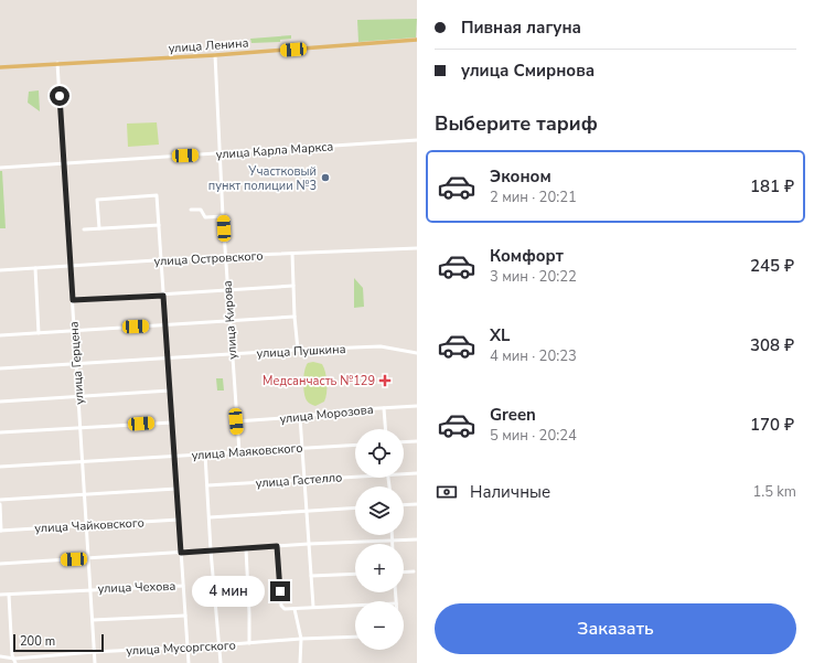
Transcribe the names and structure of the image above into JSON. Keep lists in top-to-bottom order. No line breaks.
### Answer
{"streets":{"main road":["улица Ленина"],"street":["улица Карла Маркса","улица Островского","улица Кирова","улица Пушкина","улица Герцена","улица Морозова","улица Маяковского","улица Гастелло","улица Чайковского","улица Чехова","улица Мусоргского"]},"crossings":[["улица Ленина","улица Кирова"],["улица Ленина","улица Герцена"],["улица Карла Маркса","улица Кирова"],["улица Карла Маркса","улица Герцена"],["улица Островского","улица Кирова"],["улица Островского","улица Герцена"],["улица Кирова","улица Пушкина"],["улица Кирова","улица Морозова"],["улица Кирова","улица Маяковского"],["улица Пушкина","улица Герцена"],["улица Герцена","улица Маяковского"],["улица Герцена","улица Чайковского"],["улица Герцена","улица Чехова"],["улица Герцена","улица Мусоргского"]],"places":{"other":["Участковый пункт полиции №3"],"health":["Медсанчасть №129"]},"scale_bar":"200 m","page":{"banner":["Пивная лагуна","улица Смирнова"],"heading":"Выберите тариф","list":[{"name":"Эконом","note":"2 мин · 20:21","value":"181 ₽"},{"name":"Комфорт","note":"3 мин · 20:22","value":"245 ₽"},{"name":"XL","note":"4 мин · 20:23","value":"308 ₽"},{"name":"Green","note":"5 мин · 20:24","value":"170 ₽"}],"map_buttons":["+","−"],"pay":["Наличные","1.5 km"],"bubble":"4 мин","buttons":"Заказать","scale":"200 m"}}
